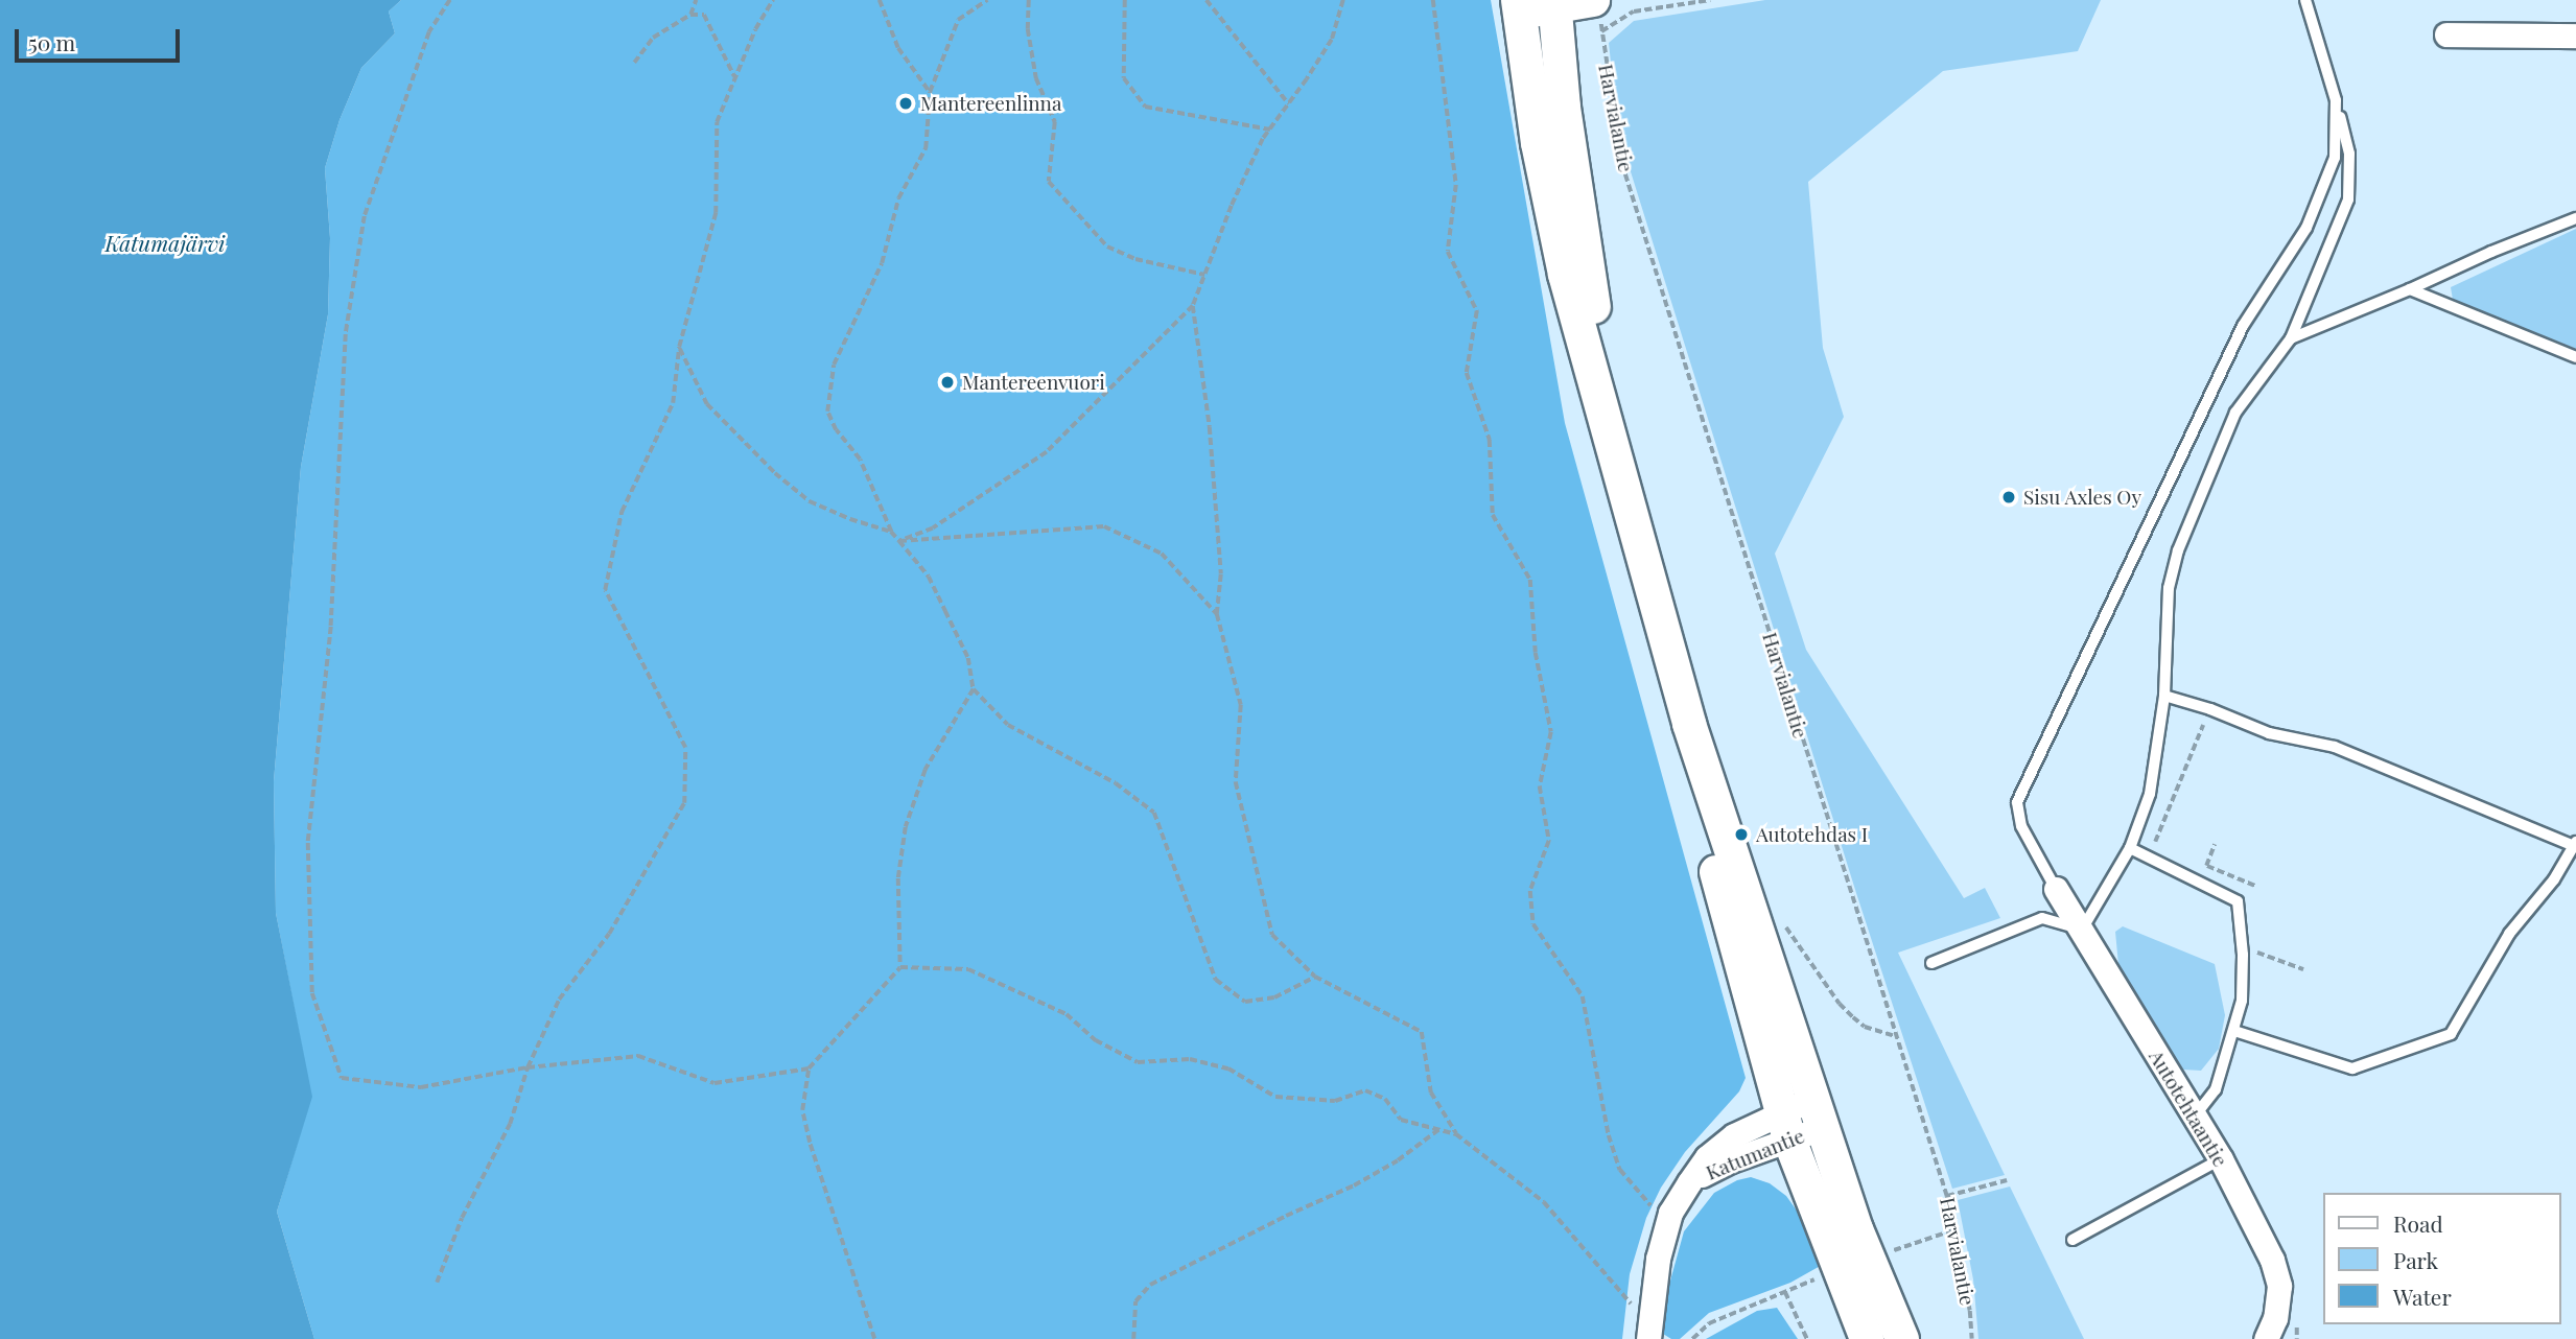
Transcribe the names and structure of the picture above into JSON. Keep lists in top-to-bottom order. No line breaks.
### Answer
{"streets":{"street":["Autotehtaantie","Katumantie"],"path":["Harvialantie"]},"water":["Katumajärvi"],"places":["Mantereenlinna","Mantereenvuori","Sisu Axles Oy","Autotehdas I"],"legend":["Road","Park","Water"],"scale_bar":"50 m"}
